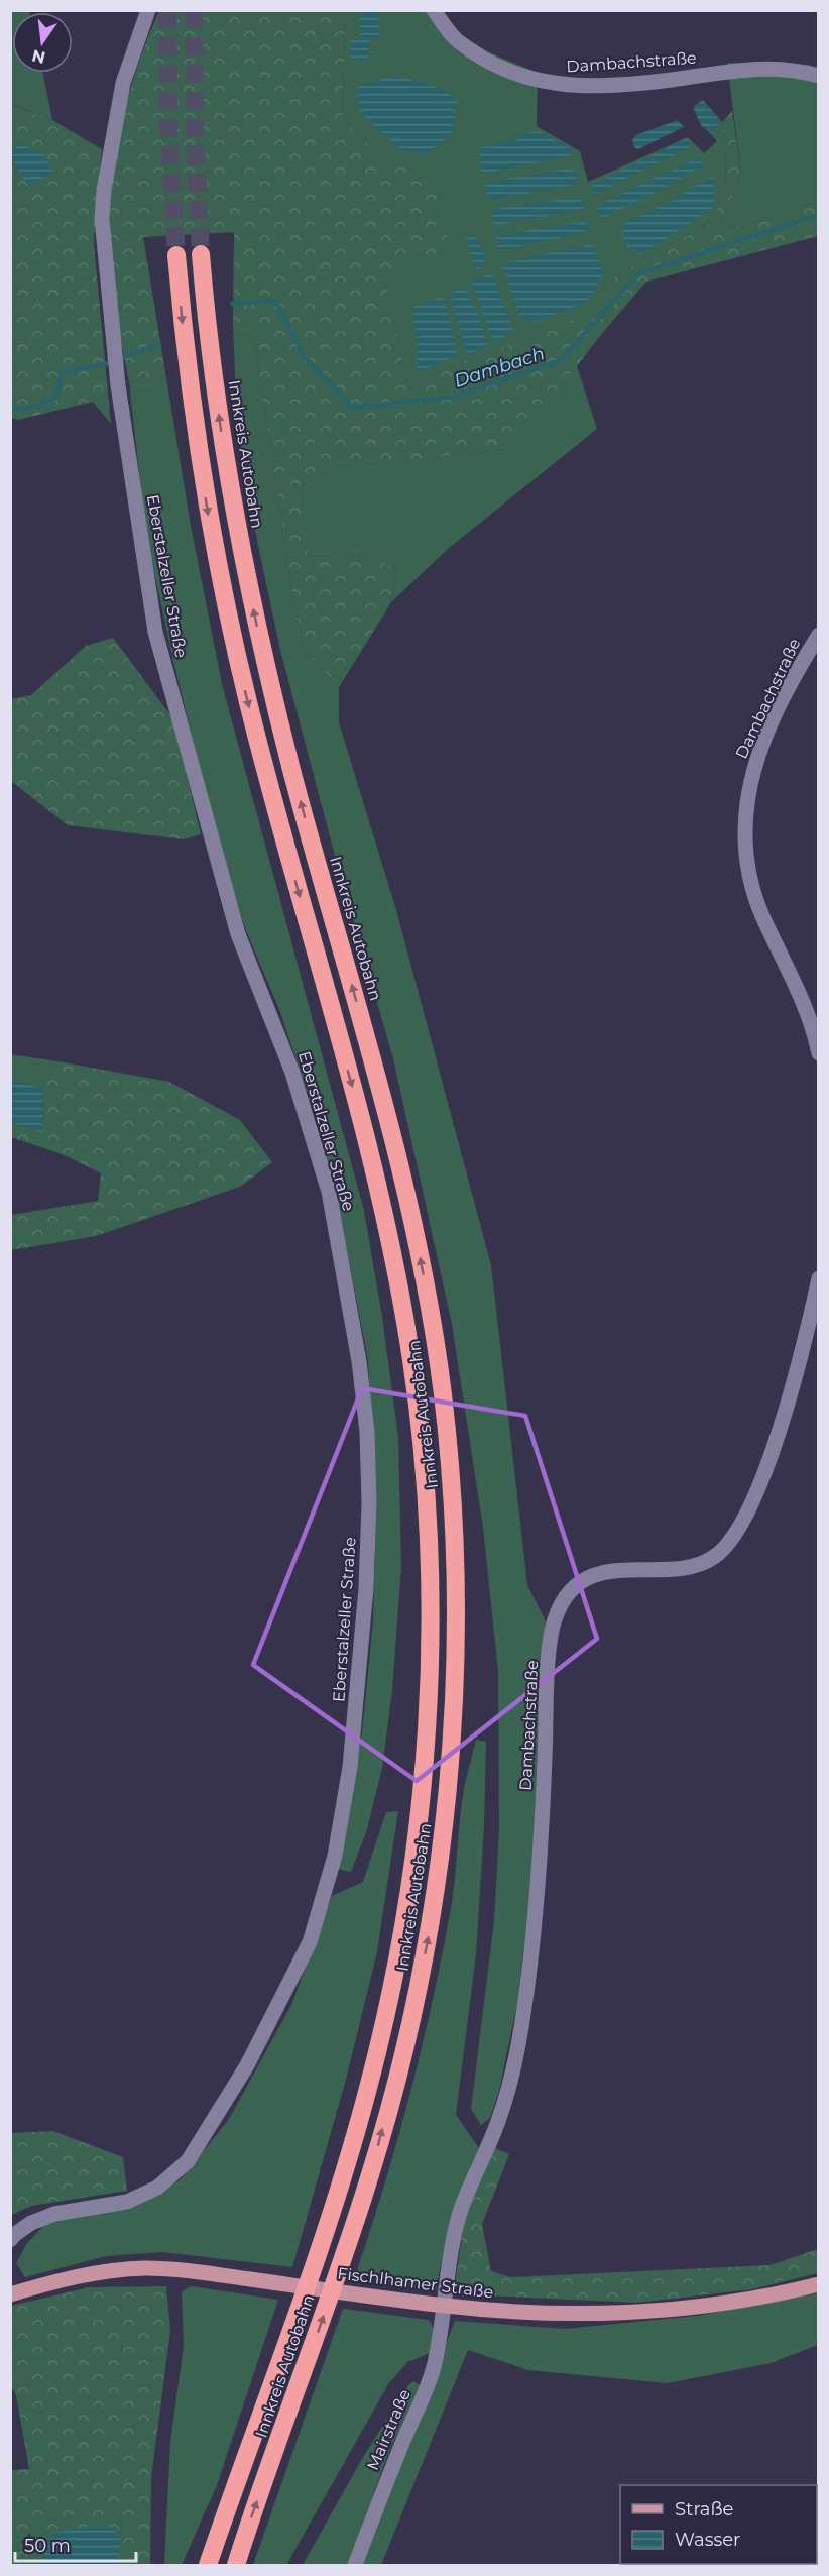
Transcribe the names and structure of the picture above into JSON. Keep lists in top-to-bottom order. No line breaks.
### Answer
{"streets":{"highway":["Innkreis Autobahn"],"main road":["Fischlhamer Straße"],"street":["Dambachstraße","Eberstalzeller Straße","Mairstraße"]},"crossings":[["Dambachstraße","Fischlhamer Straße"],["Dambachstraße","Mairstraße"],["Fischlhamer Straße","Mairstraße"]],"water":["Dambach"],"legend":["Straße","Wasser"],"scale_bar":"50 m","north":"bottom"}
